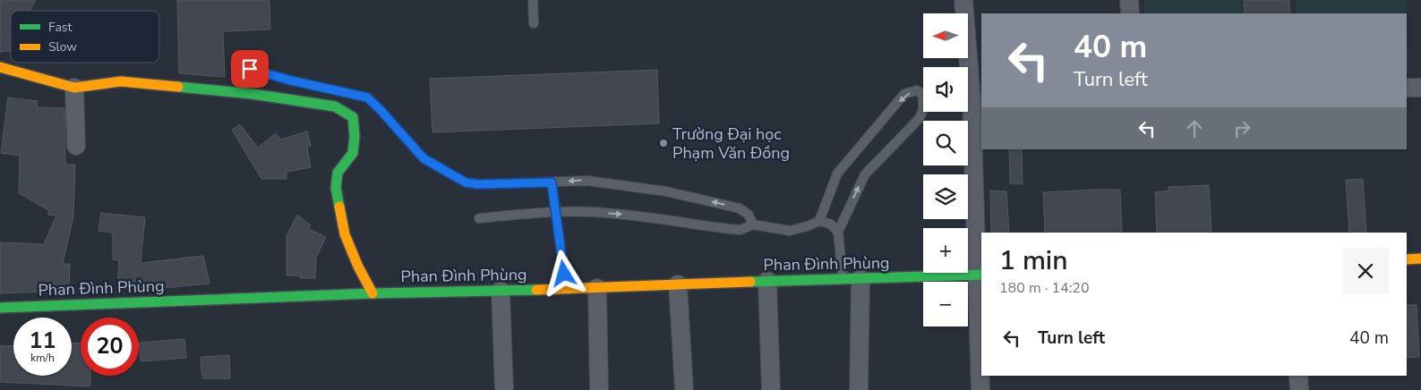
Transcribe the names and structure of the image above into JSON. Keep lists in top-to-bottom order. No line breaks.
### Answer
{"streets":{"street":["Phan Đình Phùng"]},"places":["Trường Đại học Phạm Văn Đồng"],"legend":["Fast","Slow"],"north":"left","page":{"map_buttons":["+","−"],"turn":["40 m","Turn left"],"heading":["1 min","180 m · 14:20"],"list":[{"name":"Turn left","value":"40 m"}],"speed":"11 km/h","limit":"20"}}
